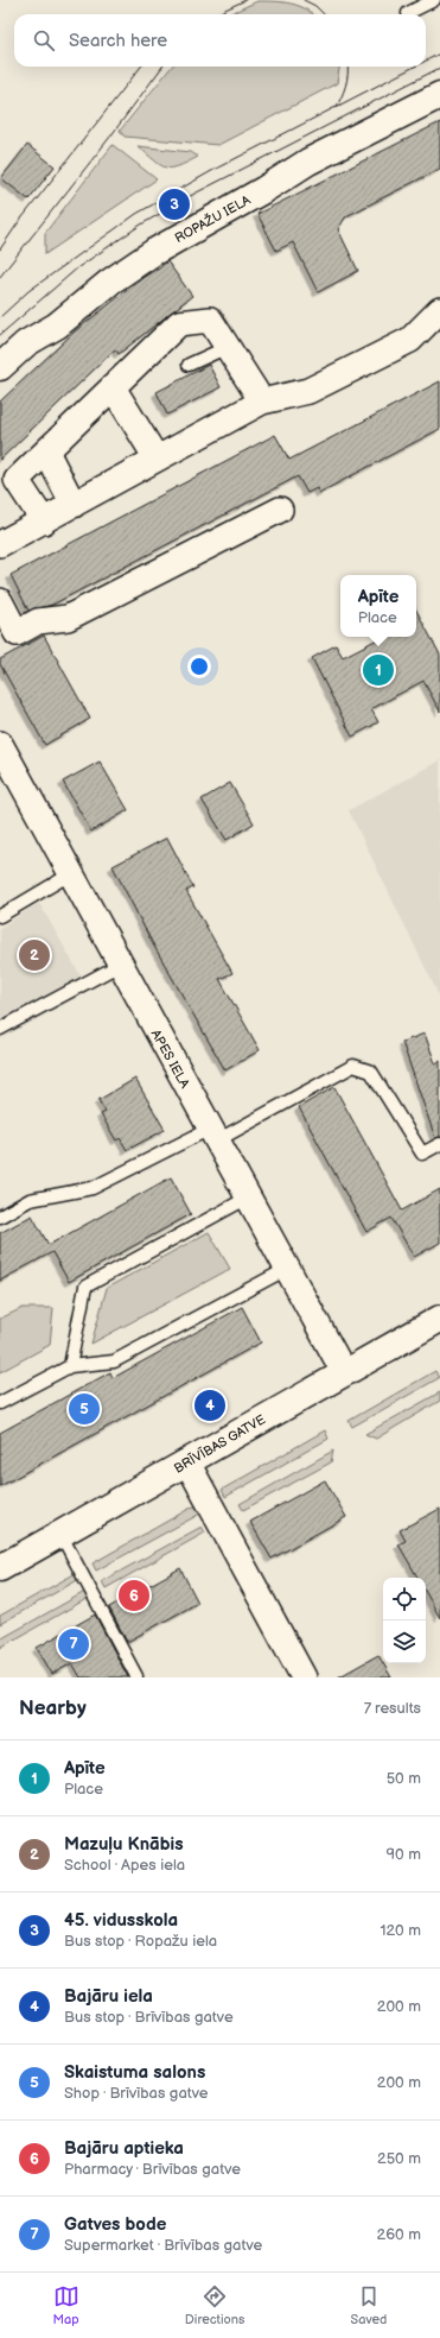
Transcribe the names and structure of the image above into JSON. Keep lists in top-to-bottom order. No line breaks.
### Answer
{"streets":{"main road":["ROPAŽU IELA","BRĪVĪBAS GATVE"],"street":["APES IELA"]},"crossings":[["APES IELA","BRĪVĪBAS GATVE"]],"page":{"search":"Search here","pins":["3","1","2","4","5","6","7"],"popup":["Apīte","Place"],"heading":["Nearby","7 results"],"list":[{"mark":"1","name":"Apīte","note":"Place","value":"50 m"},{"mark":"2","name":"Mazuļu Knābis","note":"School · Apes iela","value":"90 m"},{"mark":"3","name":"45. vidusskola","note":"Bus stop · Ropažu iela","value":"120 m"},{"mark":"4","name":"Bajāru iela","note":"Bus stop · Brīvības gatve","value":"200 m"},{"mark":"5","name":"Skaistuma salons","note":"Shop · Brīvības gatve","value":"200 m"},{"mark":"6","name":"Bajāru aptieka","note":"Pharmacy · Brīvības gatve","value":"250 m"},{"mark":"7","name":"Gatves bode","note":"Supermarket · Brīvības gatve","value":"260 m"}],"nav":["Map","Directions","Saved"]}}
